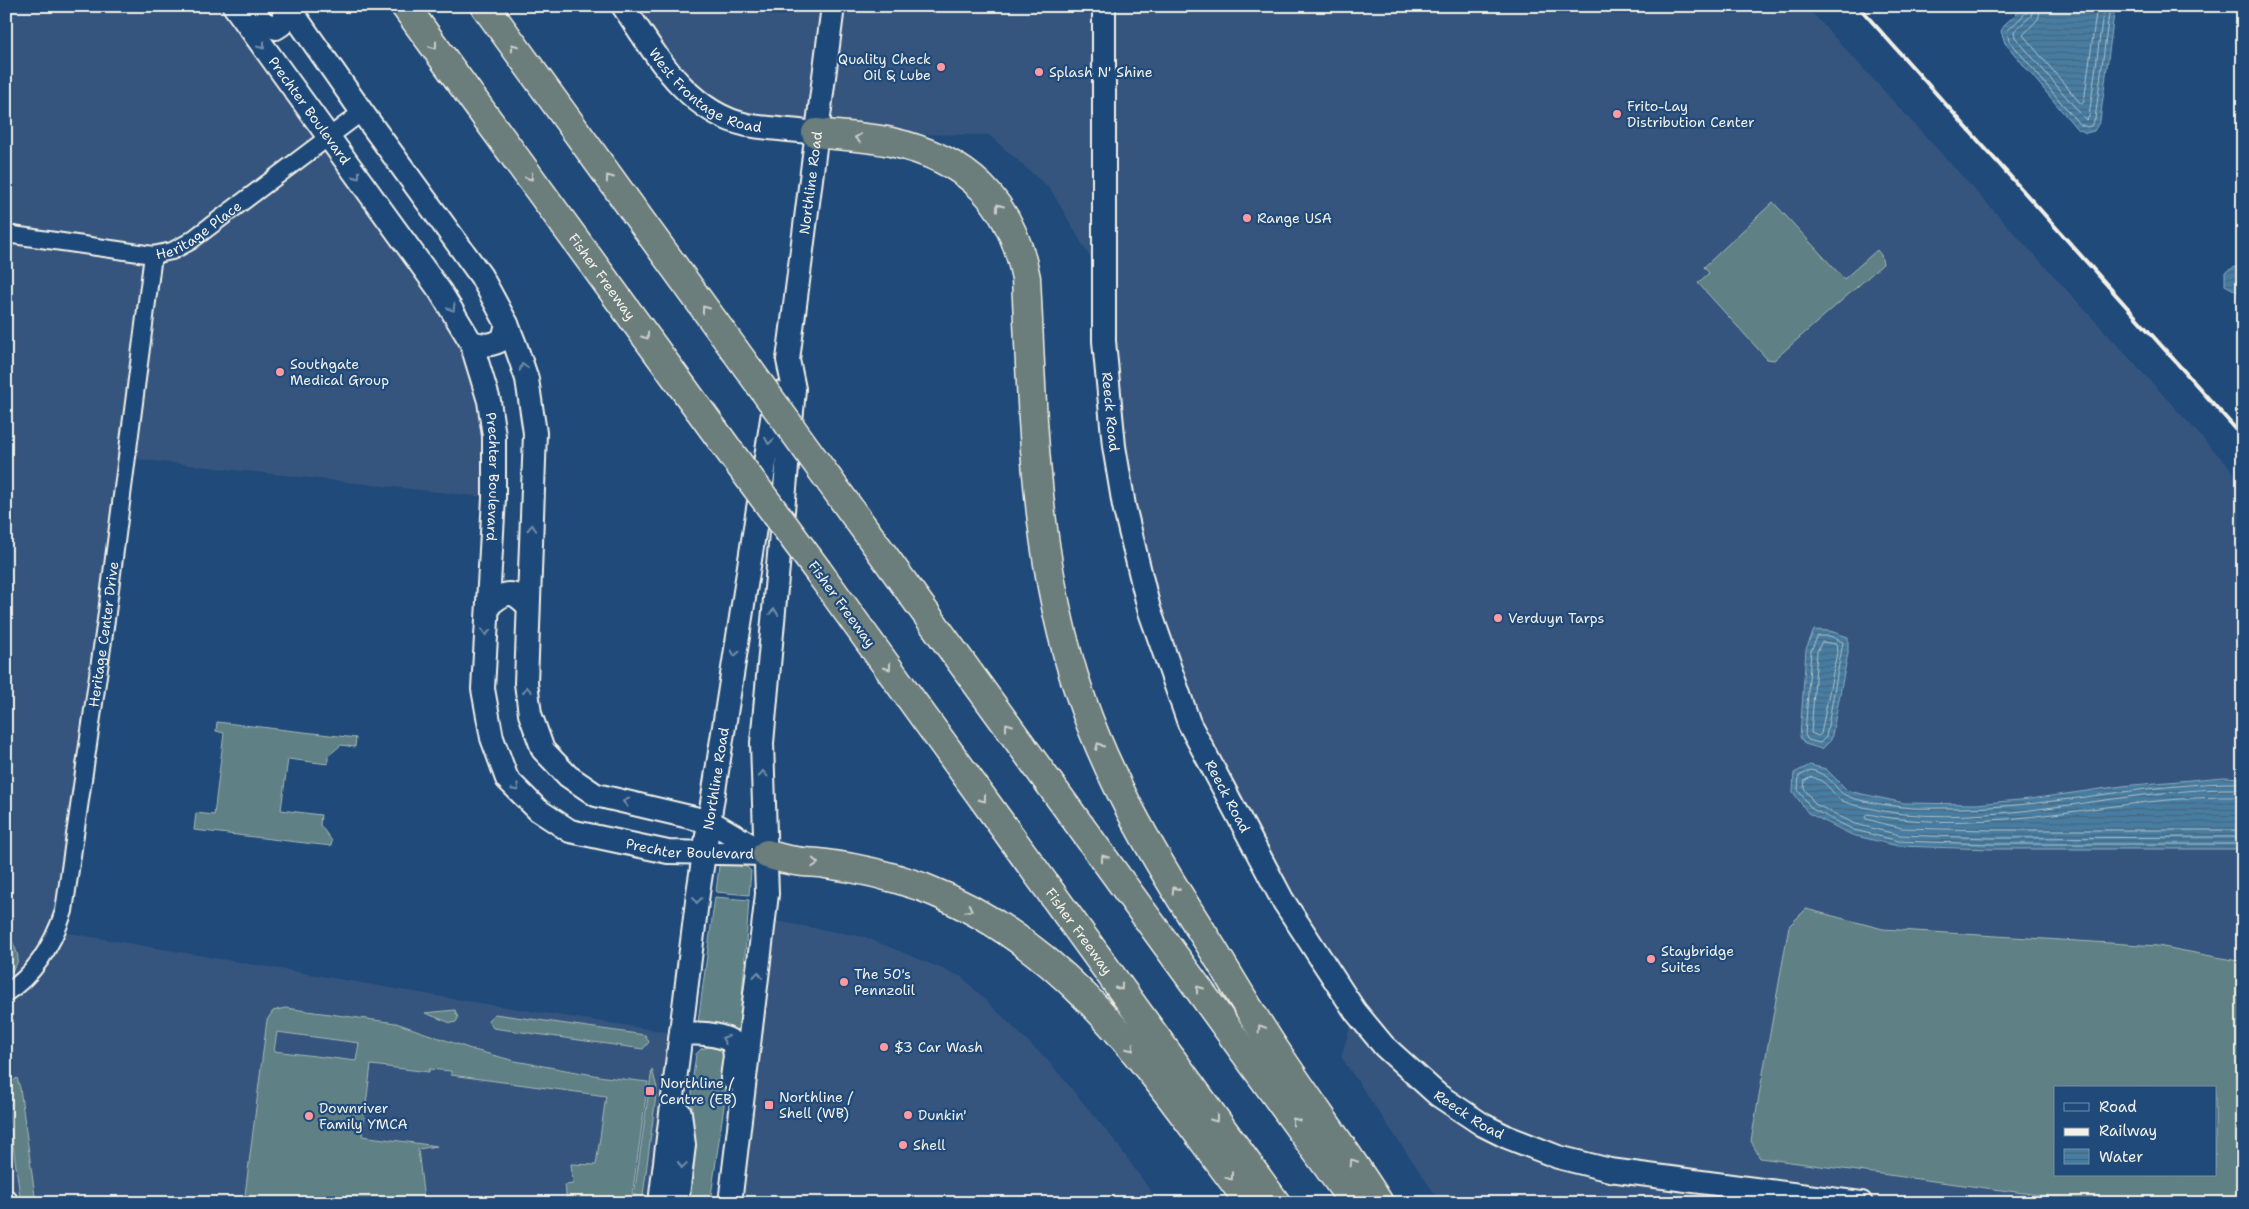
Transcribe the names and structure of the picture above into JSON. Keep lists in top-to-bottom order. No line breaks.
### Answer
{"streets":{"highway":["Fisher Freeway"],"main road":["West Frontage Road","Prechter Boulevard","Northline Road","Reeck Road"],"street":["Heritage Place","Heritage Center Drive"]},"crossings":[["West Frontage Road","Northline Road"],["Prechter Boulevard","Northline Road"],["Prechter Boulevard","Heritage Place"],["Heritage Place","Heritage Center Drive"]],"places":{"other":["Quality Check Oil & Lube","Splash N' Shine","Frito-Lay Distribution Center","Range USA","Southgate Medical Group","Verduyn Tarps","Staybridge Suites","The 50's Pennzolil","$3 Car Wash","Dunkin'","Downriver Family YMCA","Shell"],"transit":["Northline / Centre (EB)","Northline / Shell (WB)"]},"legend":["Road","Railway","Water"]}
